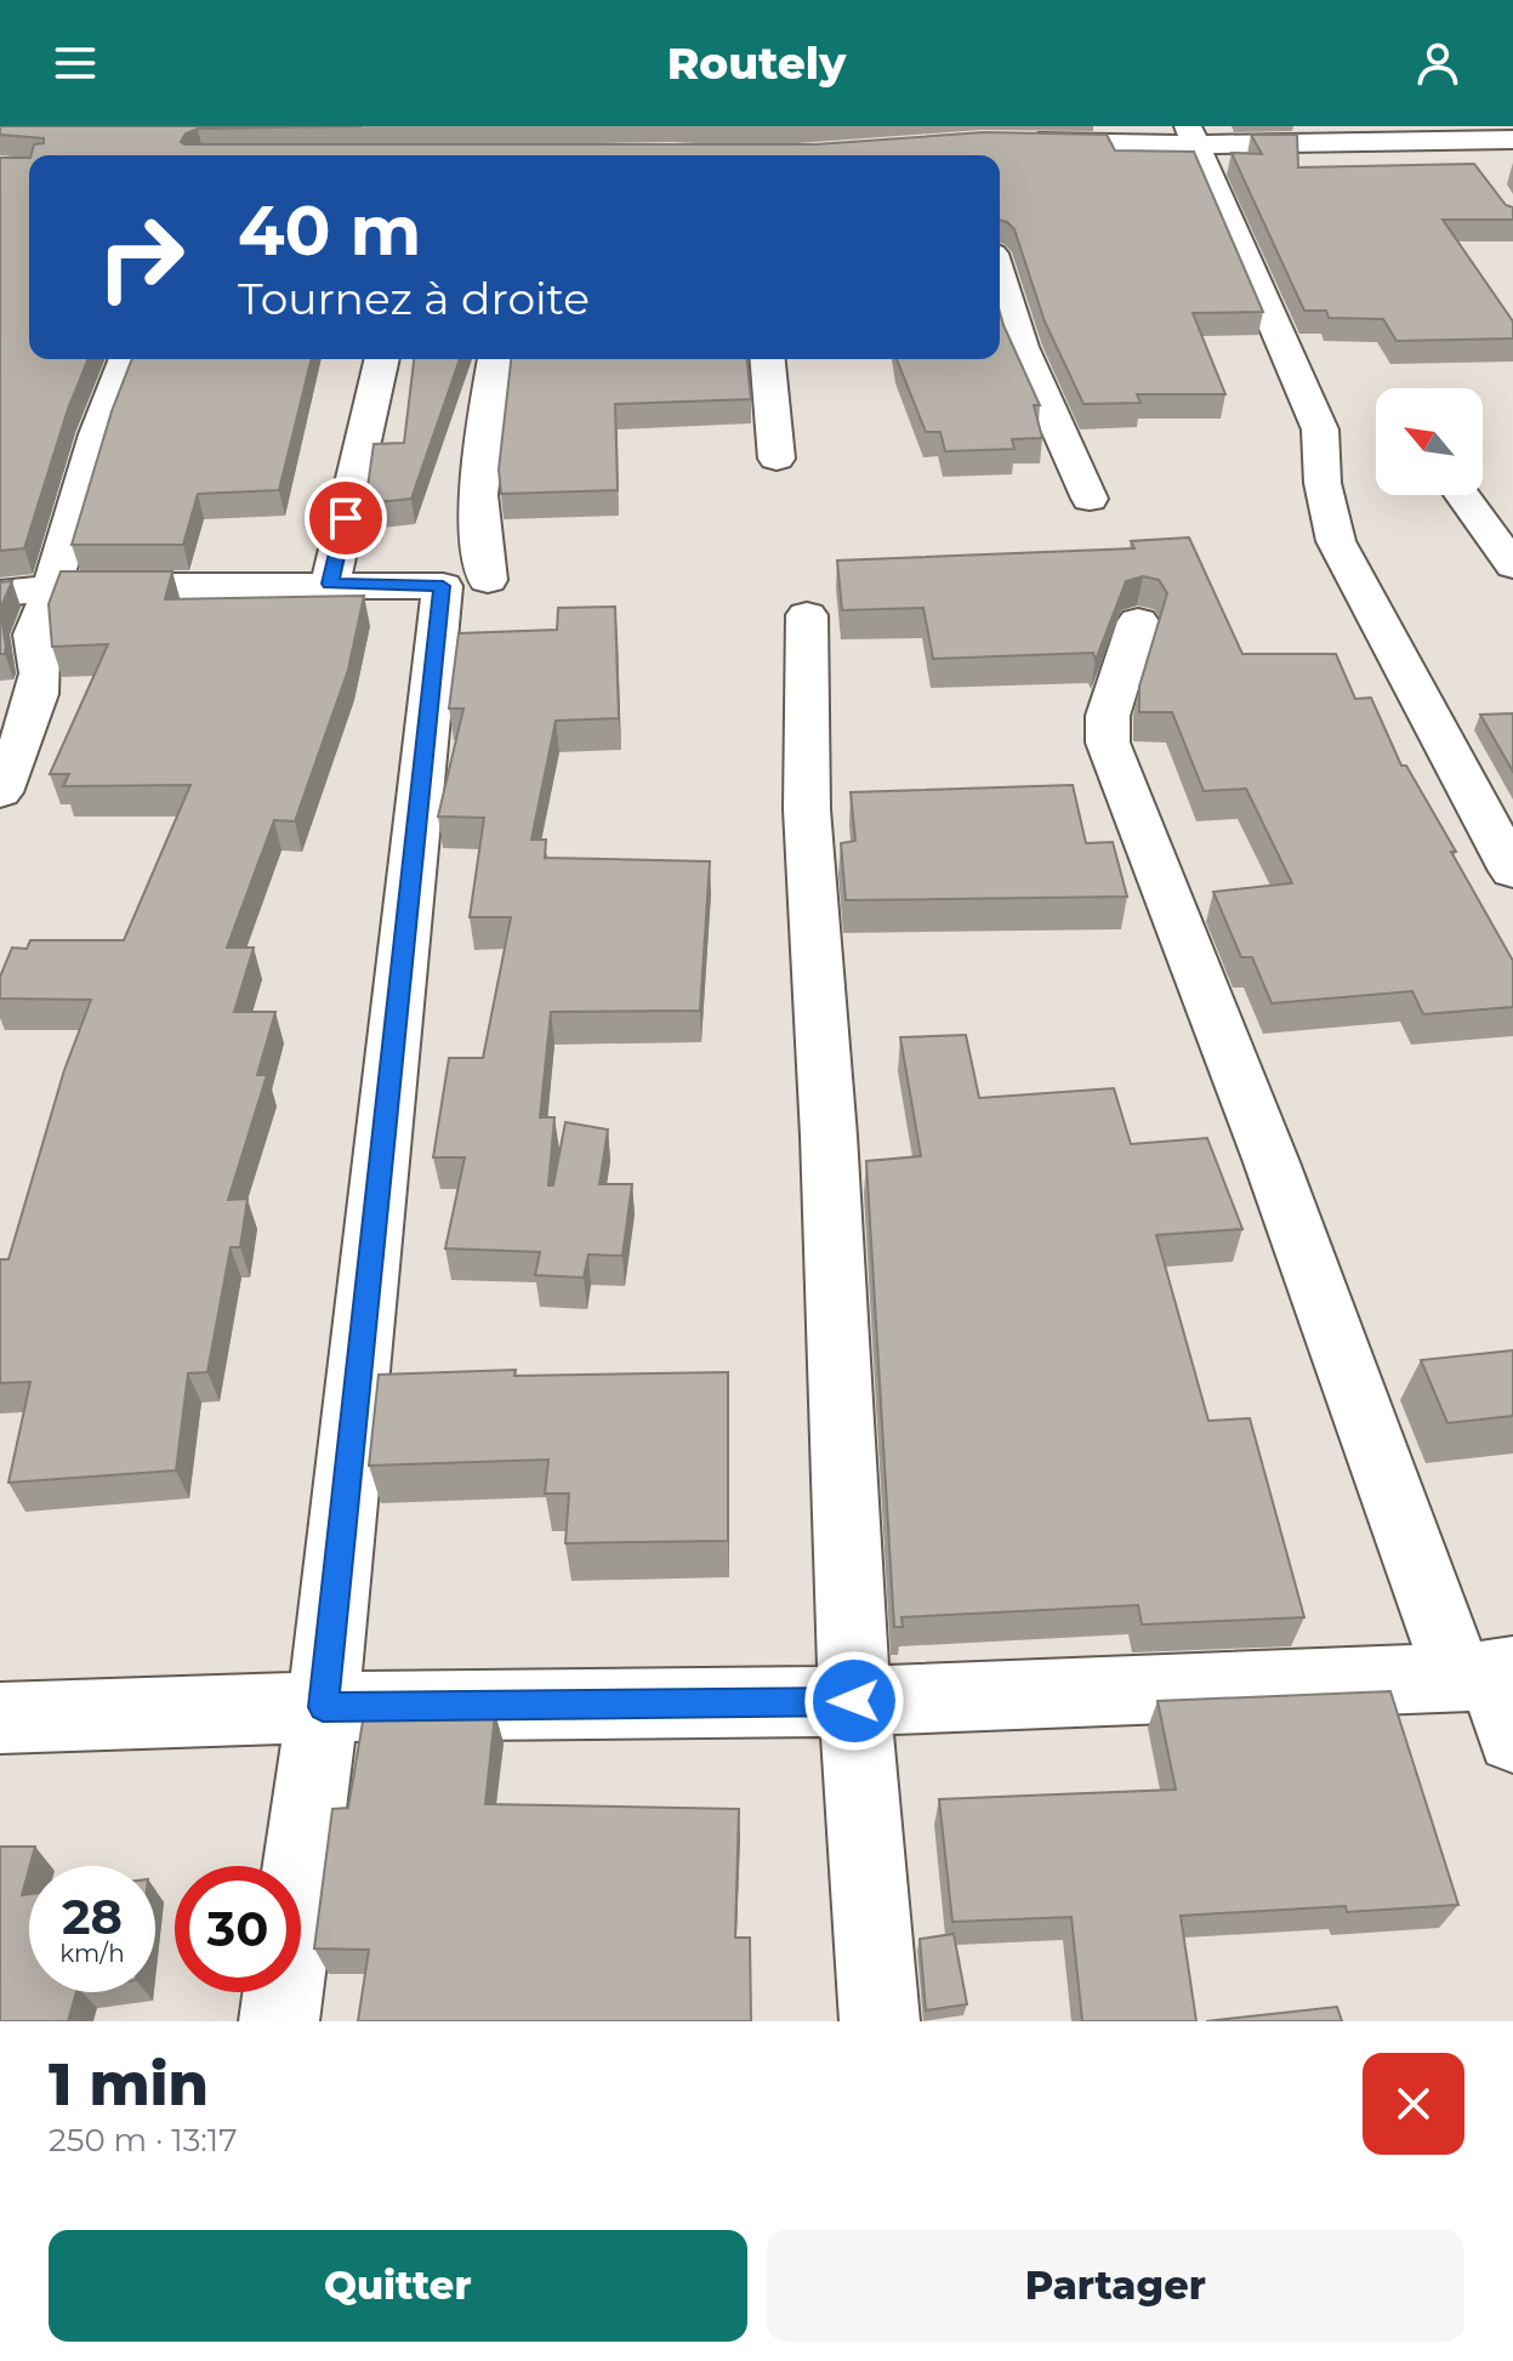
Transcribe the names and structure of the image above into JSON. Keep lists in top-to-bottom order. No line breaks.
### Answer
{"north":"top left","page":{"header":"Routely","turn":["40 m","Tournez à droite"],"speed":"28 km/h","limit":"30","heading":["1 min","250 m · 13:17"],"buttons":["Quitter","Partager"]}}
